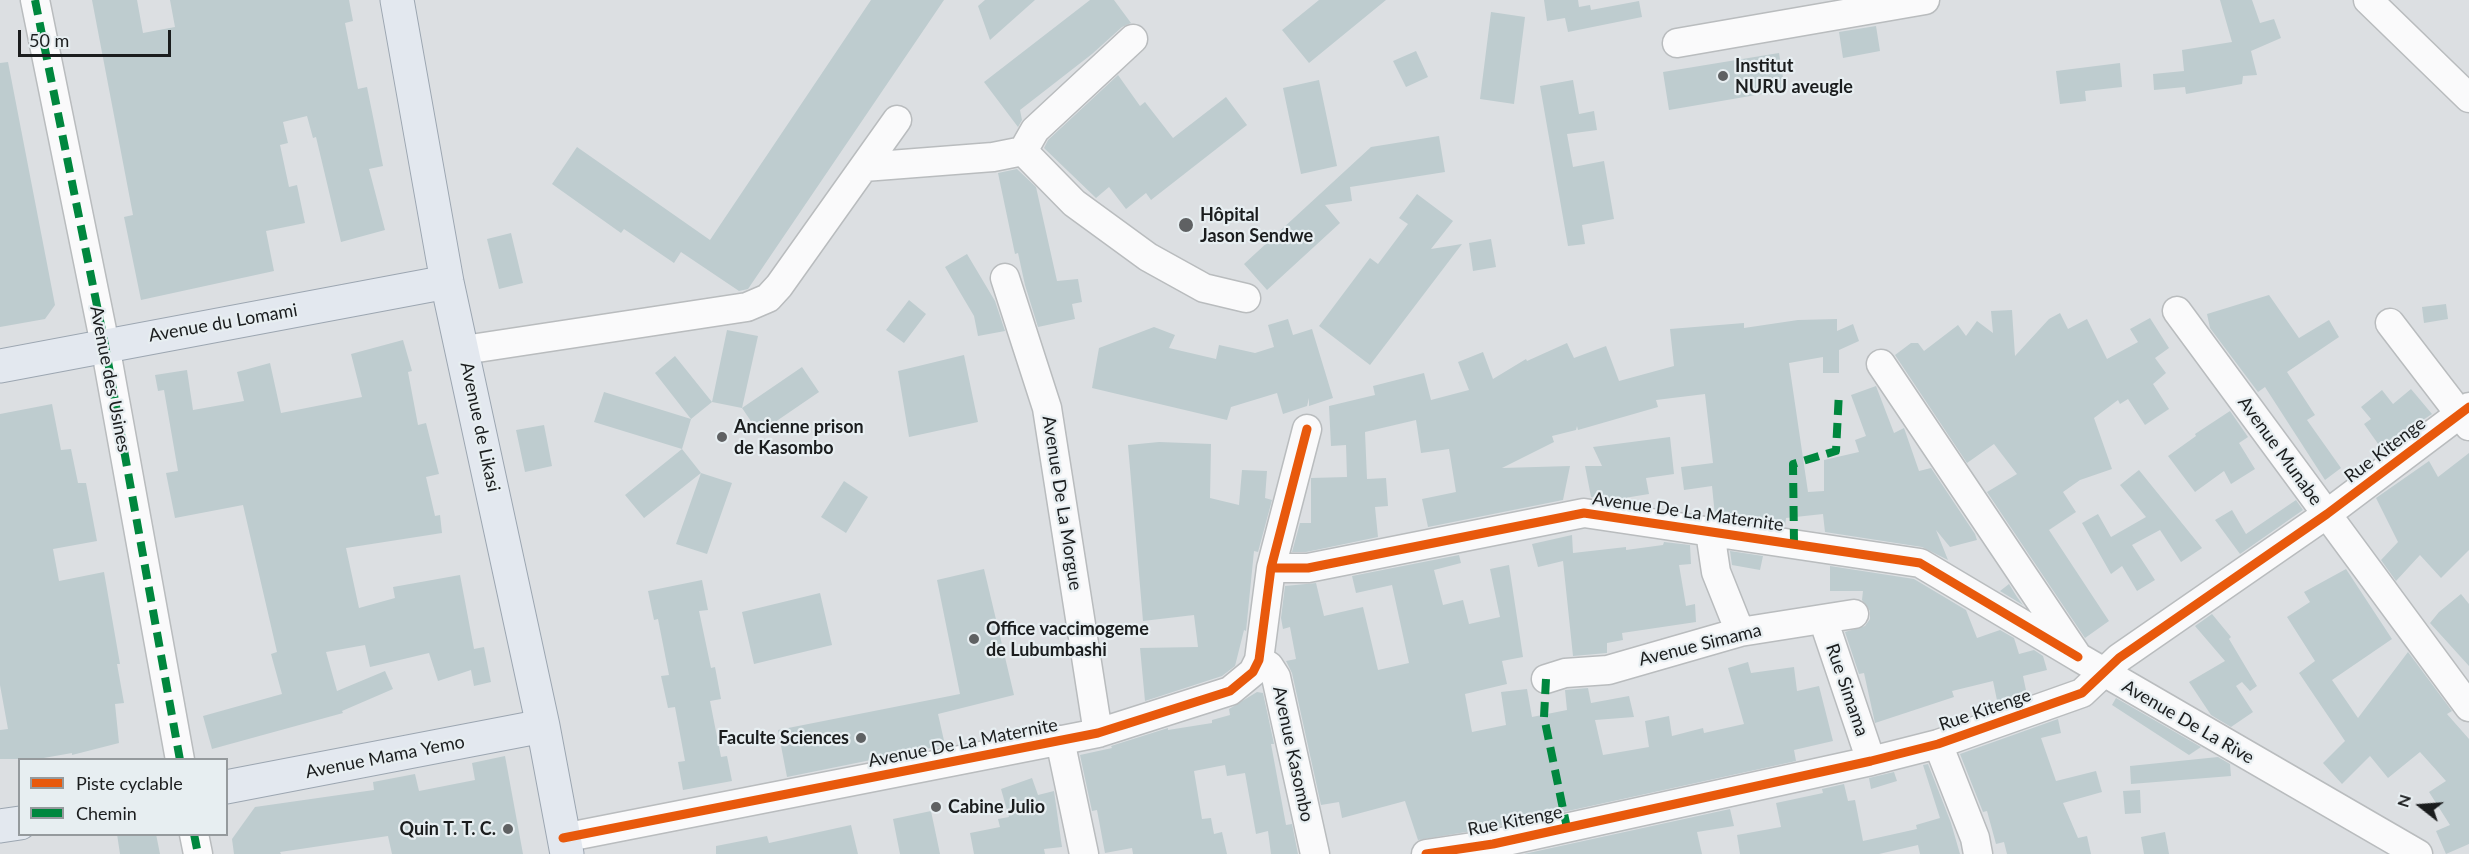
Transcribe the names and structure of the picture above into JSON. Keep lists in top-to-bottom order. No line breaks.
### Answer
{"streets":{"main road":["Avenue du Lomami","Avenue de Likasi","Avenue Mama Yemo"],"street":["Avenue des Usines","Rue Kitenge","Avenue Munabe","Avenue De La Morgue","Avenue De La Maternite","Avenue Simama","Rue Simama","Avenue De La Rive","Avenue Kasombo"]},"crossings":[["Avenue du Lomami","Avenue des Usines"],["Avenue du Lomami","Avenue de Likasi"],["Avenue de Likasi","Avenue De La Maternite"],["Avenue de Likasi","Avenue Mama Yemo"],["Rue Kitenge","Avenue Munabe"],["Rue Kitenge","Rue Simama"],["Rue Kitenge","Avenue De La Rive"],["Avenue De La Morgue","Avenue De La Maternite"],["Avenue De La Maternite","Avenue De La Rive"],["Avenue De La Maternite","Avenue Kasombo"],["Avenue Simama","Rue Simama"]],"places":["Institut NURU aveugle","Hôpital Jason Sendwe","Ancienne prison de Kasombo","Office vaccimogeme de Lubumbashi","Faculte Sciences","Cabine Julio","Quin T. T. C."],"legend":["Piste cyclable","Chemin"],"scale_bar":"50 m","north":"left"}
